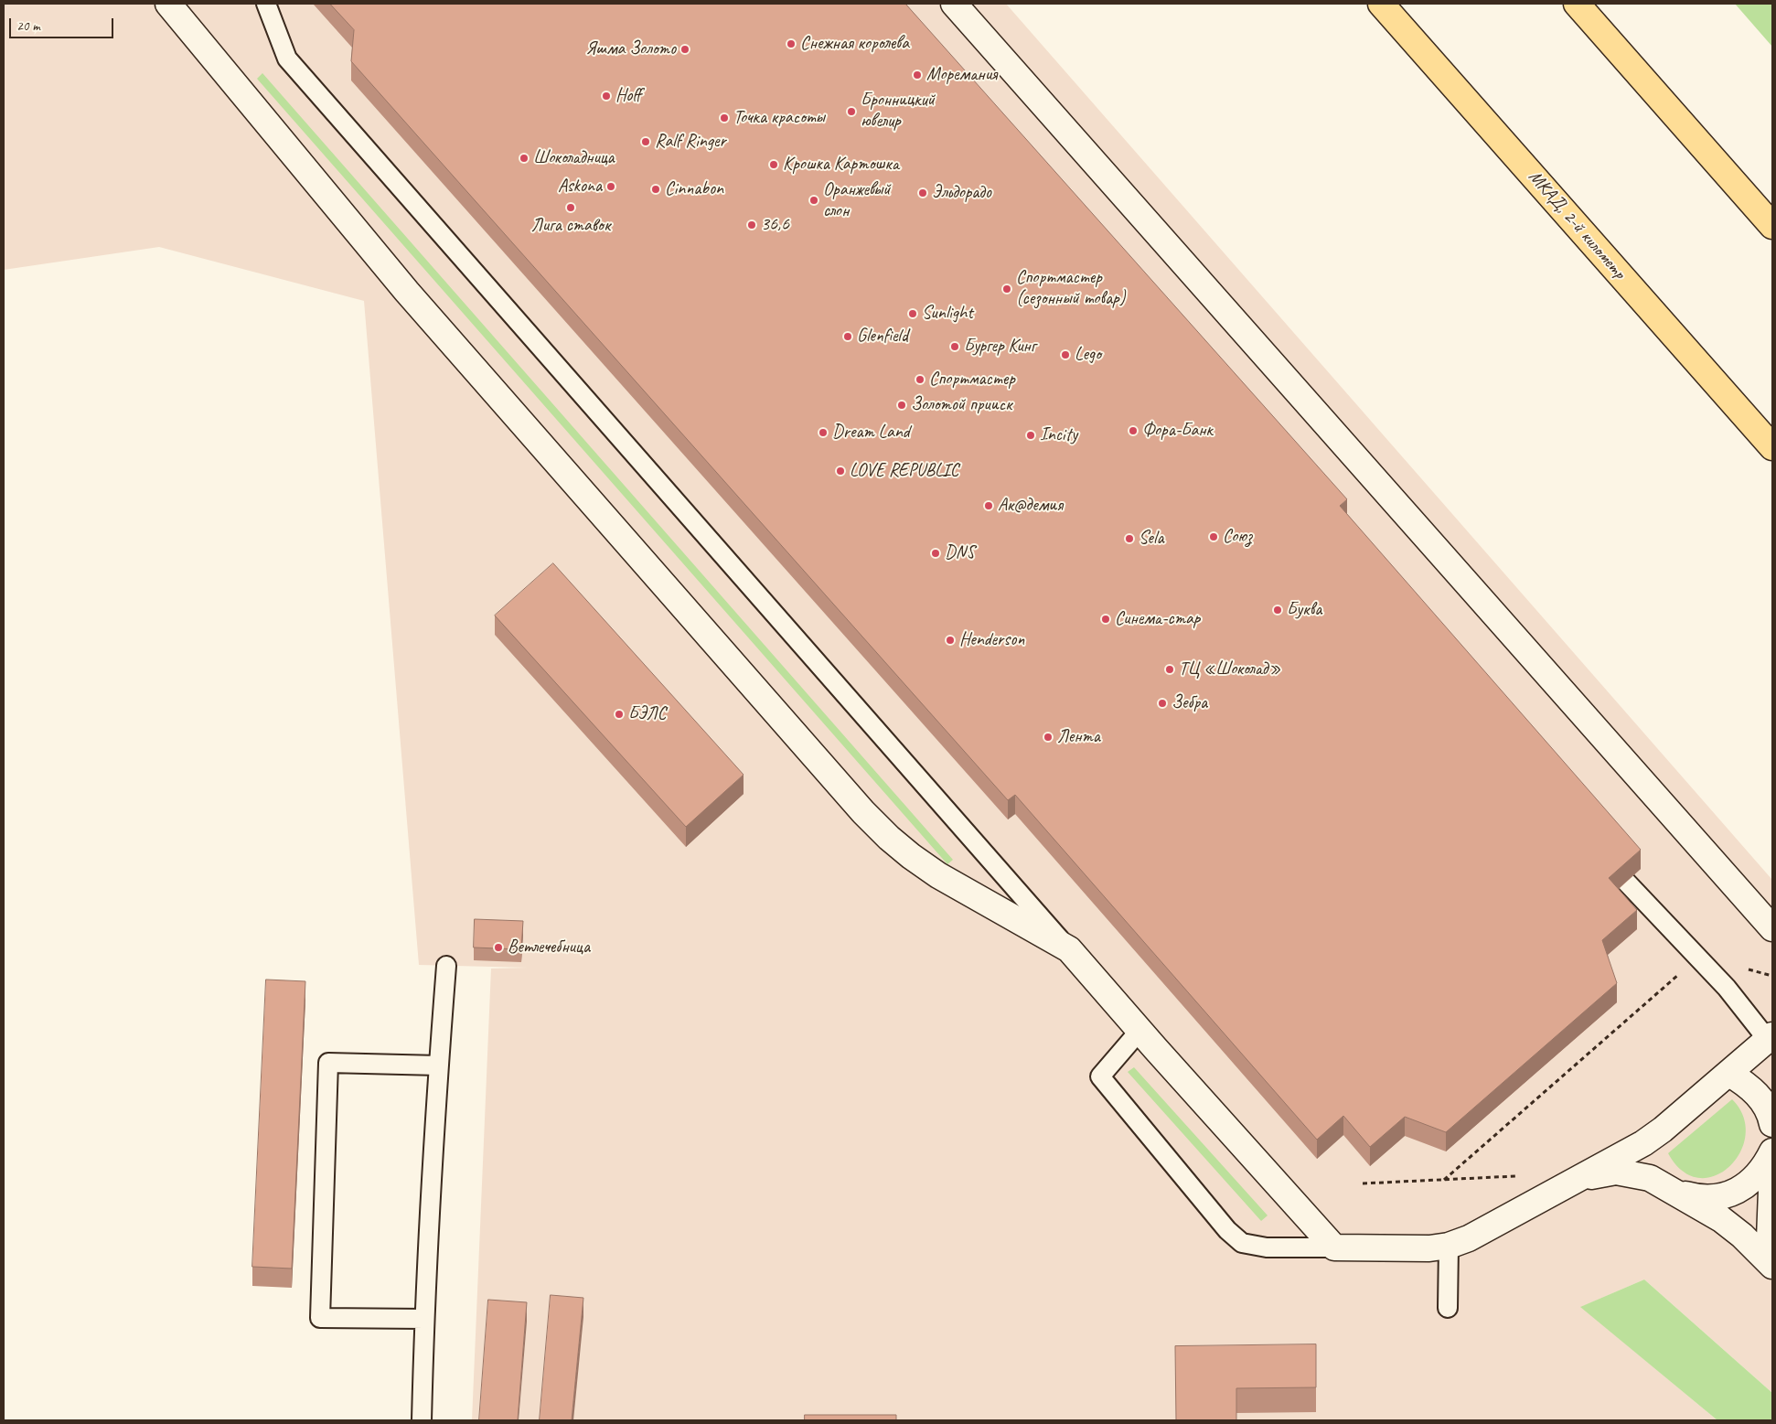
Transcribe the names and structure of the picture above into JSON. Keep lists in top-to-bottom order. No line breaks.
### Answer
{"streets":{"highway":["МКАД, 2-й километр"]},"places":["Снежная королева","Яшма Золото","Моремания","Hoff","Бронницкий ювелир","Точка красоты","Ralf Ringer","Шоколадница","Крошка Картошка","Askona","Cinnabon","Эльдорадо","Оранжевый слон","Лига ставок","36,6","Спортмастер (сезонный товар)","Sunlight","Glenfield","Бургер Кинг","Lego","Спортмастер","Золотой прииск","Фора-Банк","Dream Land","Incity","LOVE REPUBLIC","Ак@демия","Союз","Sela","DNS","Буква","Синема-стар","Henderson","ТЦ «Шоколад»","Зебра","БЭЛС","Лента","Ветлечебница"],"scale_bar":"20 m"}
